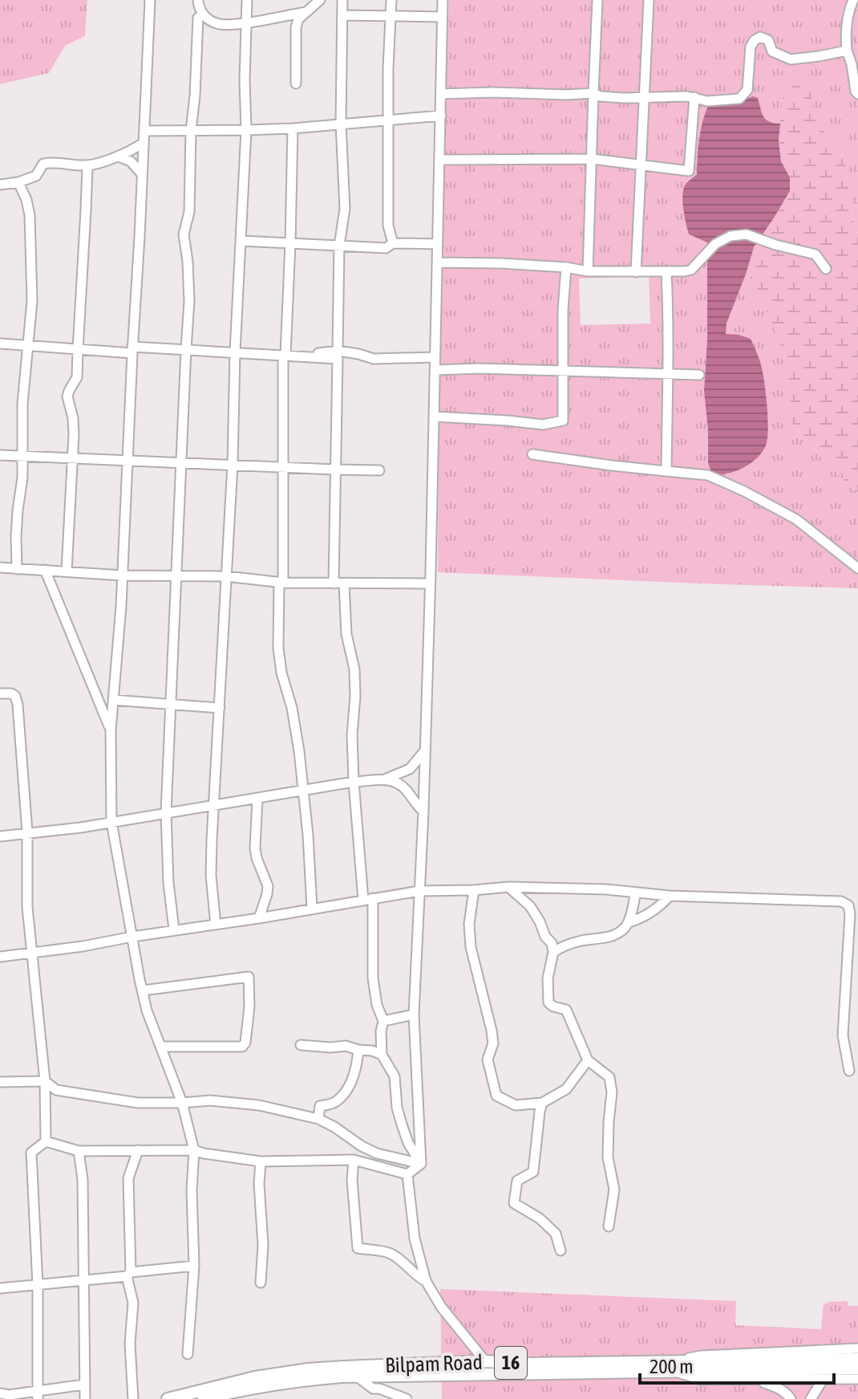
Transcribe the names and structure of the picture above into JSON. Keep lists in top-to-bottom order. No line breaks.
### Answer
{"streets":{"main road":["16","Bilpam Road"]},"crossings":[["16","Bilpam Road"]],"scale_bar":"200 m"}
